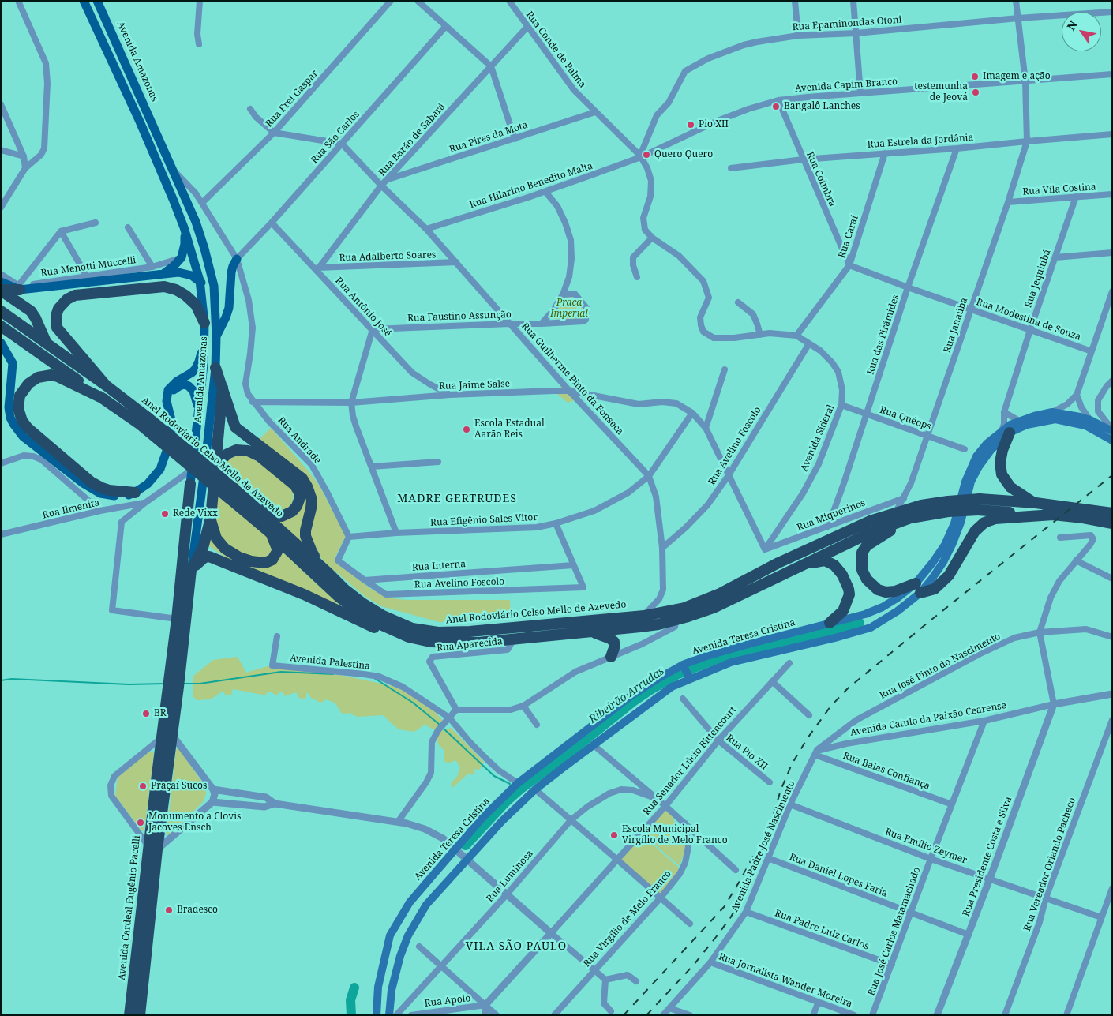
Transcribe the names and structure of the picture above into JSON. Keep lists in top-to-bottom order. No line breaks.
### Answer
{"streets":{"highway":["Avenida Amazonas","Anel Rodoviário Celso Mello de Azevedo","Avenida Cardeal Eugênio Pacelli"],"main road":["Avenida Teresa Cristina"],"street":["Rua Epaminondas Otoni","Rua Conde de Palma","Avenida Capim Branco","Rua Frei Gaspar","Rua São Carlos","Rua Pires da Mota","Rua Barão de Sabará","Rua Estrela da Jordânia","Rua Coimbra","Rua Hilarino Benedito Malta","Rua Vila Costina","Rua Caraí","Rua Adalberto Soares","Rua Menotti Muccelli","Rua Jequitibá","Rua Antônio José","Rua Faustino Assunção","Rua Modestina de Souza","Rua Janaúba","Rua das Pirâmides","Rua Guilherme Pinto da Fonseca","Rua Jaime Salse","Rua Quéops","Avenida Sideral","Rua Andrade","Rua Avelino Foscolo","Rua Ilmenita","Rua Miquerinos","Rua Efigênio Sales Vitor","Rua Interna","Rua Aparecida","Avenida Palestina","Rua José Pinto do Nascimento","Avenida Catulo da Paixão Cearense","Rua Pio XII","Rua Senador Lúcio Bittencourt","Rua Balas Confiança","Avenida Padre José Nascimento","Rua Emílio Zeymer","Rua Presidente Costa e Silva","Rua Vereador Orlando Pacheco","Rua Daniel Lopes Faria","Rua Luminosa","Rua Virgílio de Melo Franco","Rua Padre Luiz Carlos","Rua José Carlos Matamachado","Rua Jornalista Wander Moreira","Rua Apolo"]},"crossings":[["Rua Epaminondas Otoni","Rua Conde de Palma"],["Rua Epaminondas Otoni","Avenida Capim Branco"],["Rua Epaminondas Otoni","Rua Hilarino Benedito Malta"],["Rua Epaminondas Otoni","Rua Janaúba"],["Rua Epaminondas Otoni","Avenida Sideral"],["Rua Conde de Palma","Avenida Capim Branco"],["Rua Conde de Palma","Rua Pires da Mota"],["Rua Conde de Palma","Rua Barão de Sabará"],["Rua Conde de Palma","Rua Hilarino Benedito Malta"],["Rua Conde de Palma","Avenida Sideral"],["Avenida Amazonas","Rua Andrade"],["Avenida Amazonas","Avenida Cardeal Eugênio Pacelli"],["Avenida Capim Branco","Rua Coimbra"],["Avenida Capim Branco","Rua Hilarino Benedito Malta"],["Avenida Capim Branco","Rua Janaúba"],["Avenida Capim Branco","Avenida Sideral"],["Rua Frei Gaspar","Rua Andrade"],["Rua São Carlos","Rua Antônio José"],["Rua São Carlos","Rua Guilherme Pinto da Fonseca"],["Rua São Carlos","Rua Andrade"],["Rua Pires da Mota","Rua Barão de Sabará"],["Rua Barão de Sabará","Rua Adalberto Soares"],["Rua Barão de Sabará","Rua Antônio José"],["Rua Barão de Sabará","Rua Guilherme Pinto da Fonseca"],["Rua Estrela da Jordânia","Rua Coimbra"],["Rua Estrela da Jordânia","Rua Caraí"],["Rua Estrela da Jordânia","Rua Janaúba"],["Rua Estrela da Jordânia","Rua das Pirâmides"],["Rua Coimbra","Rua Caraí"],["Rua Coimbra","Rua Modestina de Souza"],["Rua Hilarino Benedito Malta","Rua Guilherme Pinto da Fonseca"],["Rua Hilarino Benedito Malta","Avenida Sideral"],["Rua Vila Costina","Rua Jequitibá"],["Rua Vila Costina","Rua Janaúba"],["Rua Caraí","Rua Modestina de Souza"],["Rua Caraí","Avenida Sideral"],["Rua Adalberto Soares","Rua Antônio José"],["Rua Adalberto Soares","Rua Guilherme Pinto da Fonseca"],["Rua Jequitibá","Rua Modestina de Souza"],["Rua Jequitibá","Avenida Teresa Cristina"],["Rua Antônio José","Rua Faustino Assunção"],["Rua Antônio José","Rua Jaime Salse"],["Rua Faustino Assunção","Rua Guilherme Pinto da Fonseca"],["Rua Modestina de Souza","Rua Janaúba"],["Rua Modestina de Souza","Rua das Pirâmides"],["Rua Janaúba","Rua Quéops"],["Rua Janaúba","Anel Rodoviário Celso Mello de Azevedo"],["Rua Janaúba","Rua Miquerinos"],["Rua das Pirâmides","Rua Quéops"],["Rua das Pirâmides","Rua Miquerinos"],["Rua Guilherme Pinto da Fonseca","Rua Jaime Salse"],["Rua Guilherme Pinto da Fonseca","Rua Avelino Foscolo"],["Rua Guilherme Pinto da Fonseca","Anel Rodoviário Celso Mello de Azevedo"],["Rua Guilherme Pinto da Fonseca","Rua Efigênio Sales Vitor"],["Rua Jaime Salse","Avenida Sideral"],["Rua Jaime Salse","Rua Andrade"],["Rua Jaime Salse","Rua Avelino Foscolo"],["Rua Jaime Salse","Rua Miquerinos"],["Rua Jaime Salse","Rua Efigênio Sales Vitor"],["Rua Quéops","Avenida Sideral"],["Avenida Sideral","Rua Avelino Foscolo"],["Avenida Sideral","Rua Miquerinos"],["Rua Andrade","Rua Efigênio Sales Vitor"],["Rua Avelino Foscolo","Rua Interna"],["Anel Rodoviário Celso Mello de Azevedo","Rua Aparecida"],["Avenida Teresa Cristina","Avenida Palestina"],["Rua José Pinto do Nascimento","Avenida Catulo da Paixão Cearense"],["Rua José Pinto do Nascimento","Rua Balas Confiança"],["Rua José Pinto do Nascimento","Avenida Padre José Nascimento"],["Avenida Catulo da Paixão Cearense","Rua Balas Confiança"],["Avenida Catulo da Paixão Cearense","Avenida Padre José Nascimento"],["Avenida Catulo da Paixão Cearense","Rua Presidente Costa e Silva"],["Avenida Catulo da Paixão Cearense","Rua José Carlos Matamachado"],["Rua Pio XII","Rua Senador Lúcio Bittencourt"],["Rua Senador Lúcio Bittencourt","Rua Apolo"],["Rua Balas Confiança","Avenida Padre José Nascimento"],["Rua Balas Confiança","Rua José Carlos Matamachado"],["Avenida Padre José Nascimento","Rua Emílio Zeymer"],["Avenida Padre José Nascimento","Rua Daniel Lopes Faria"],["Avenida Padre José Nascimento","Rua Padre Luiz Carlos"],["Avenida Padre José Nascimento","Rua Jornalista Wander Moreira"],["Rua Emílio Zeymer","Rua Presidente Costa e Silva"],["Rua Emílio Zeymer","Rua Vereador Orlando Pacheco"],["Rua Emílio Zeymer","Rua José Carlos Matamachado"],["Rua Presidente Costa e Silva","Rua Daniel Lopes Faria"],["Rua Daniel Lopes Faria","Rua José Carlos Matamachado"],["Rua Padre Luiz Carlos","Rua José Carlos Matamachado"]],"districts":["MADRE GERTRUDES","VILA SÃO PAULO"],"water":["Ribeirão Arrudas"],"parks":["Praca Imperial"],"places":["Imagem e ação","testemunha de Jeová","Bangalô Lanches","Pio XII","Quero Quero","Escola Estadual Aarão Reis","Rede Vixx","BR","Praçaí Sucos","Monumento a Clovis Jacoves Ensch","Escola Municipal Virgílio de Melo Franco","Bradesco"],"north":"top left"}
